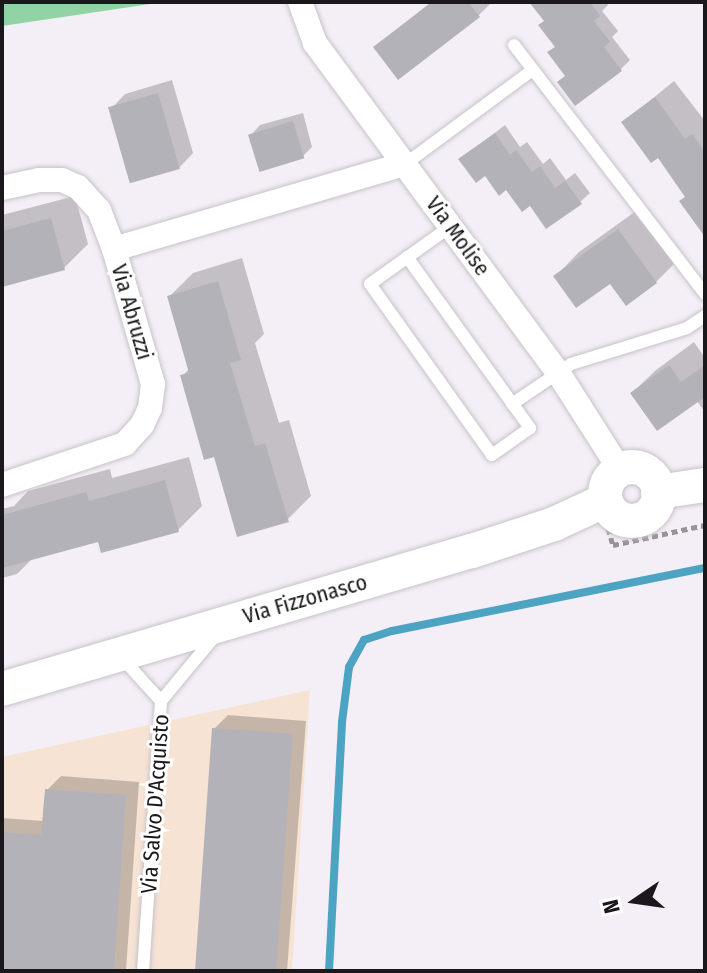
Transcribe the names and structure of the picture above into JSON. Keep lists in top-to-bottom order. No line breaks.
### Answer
{"streets":{"main road":["Via Fizzonasco"],"street":["Via Molise","Via Abruzzi"],"lane":["Via Salvo D'Acquisto"]},"crossings":[["Via Molise","Via Abruzzi"],["Via Molise","Via Fizzonasco"],["Via Fizzonasco","Via Salvo D'Acquisto"]],"north":"left"}
